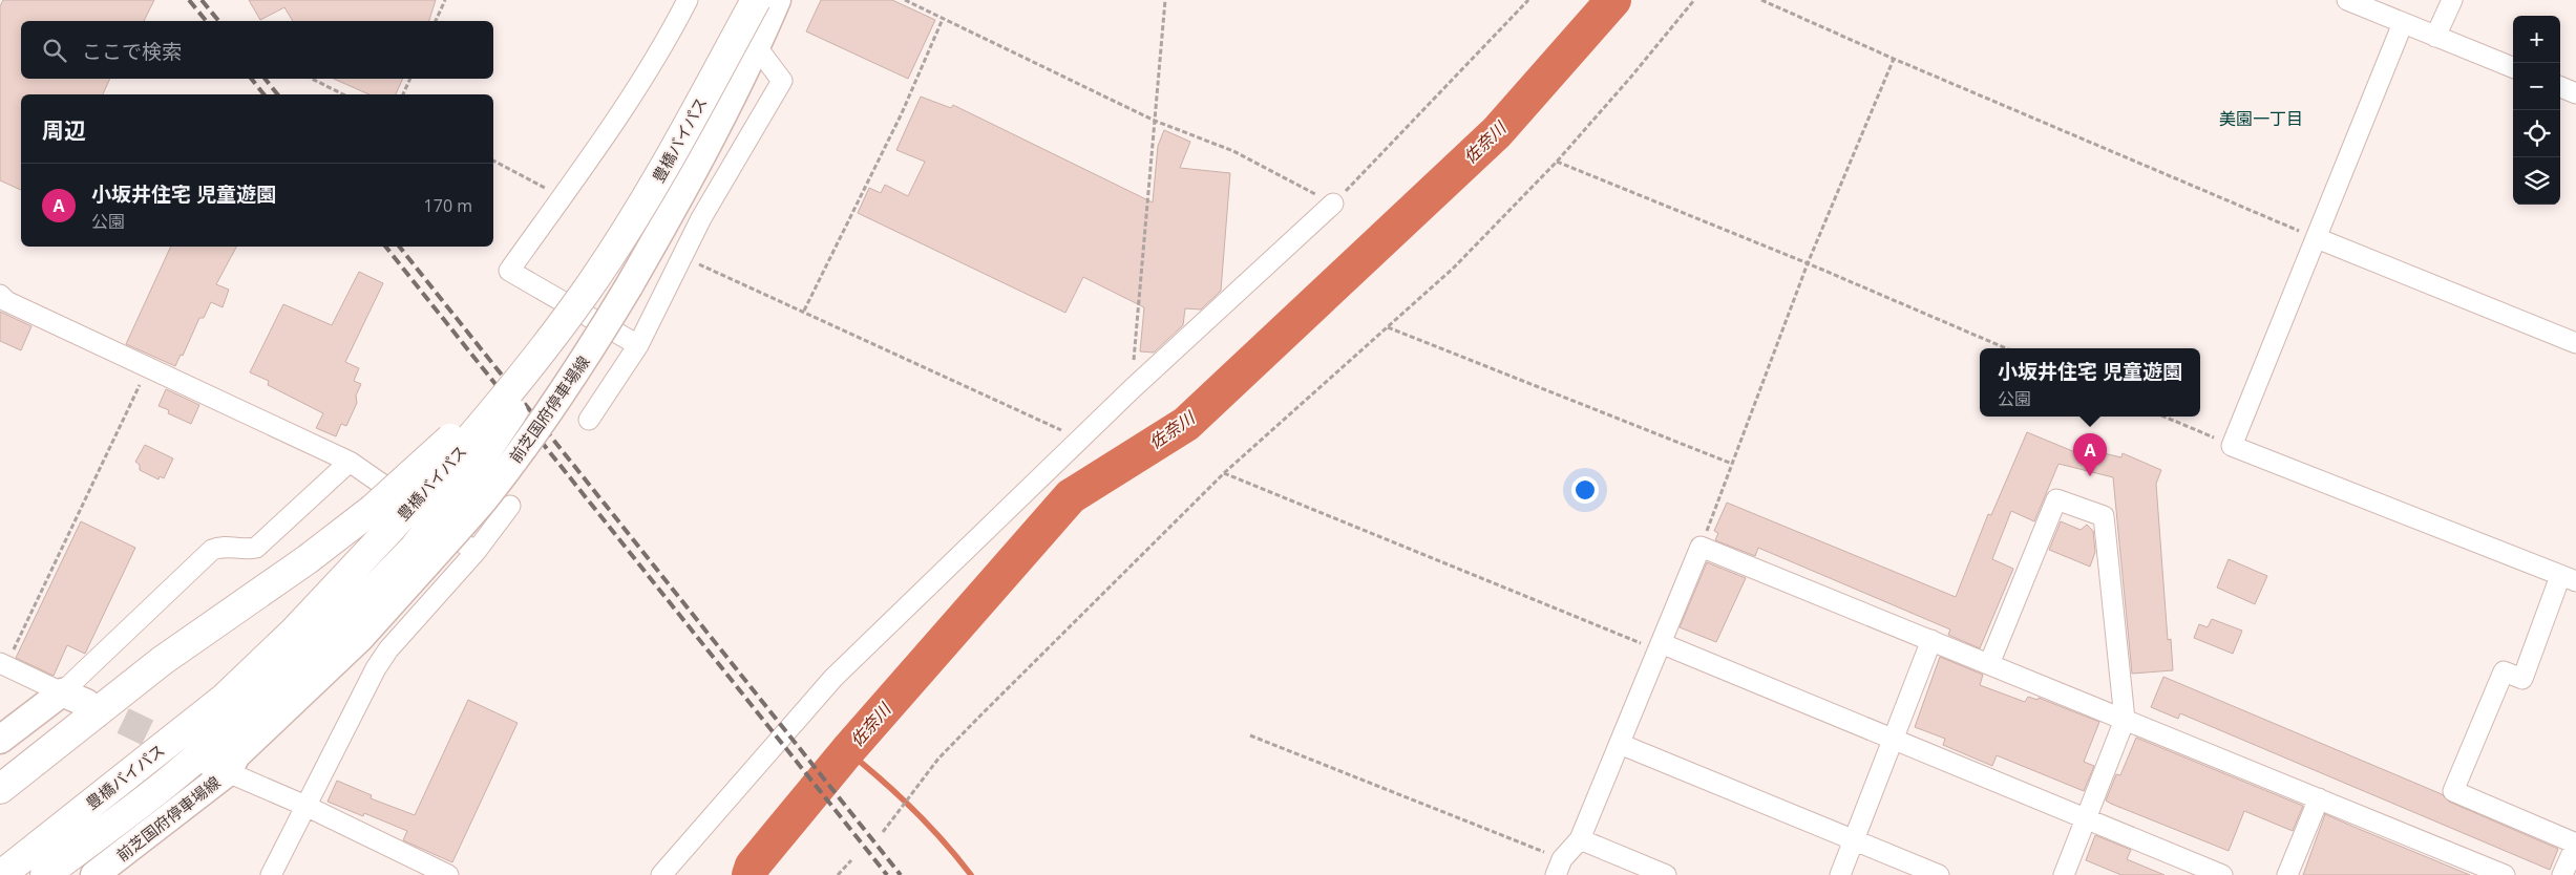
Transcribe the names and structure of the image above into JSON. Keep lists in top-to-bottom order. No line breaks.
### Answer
{"streets":{"highway":["豊橋バイパス"],"main road":["前芝国府停車場線"]},"districts":["美園一丁目"],"water":["佐奈川"],"page":{"map_buttons":["+","−"],"search":"ここで検索","heading":"周辺","list":[{"mark":"A","name":"小坂井住宅 児童遊園","note":"公園","value":"170 m"}],"popup":["小坂井住宅 児童遊園","公園"],"pins":"A"}}
